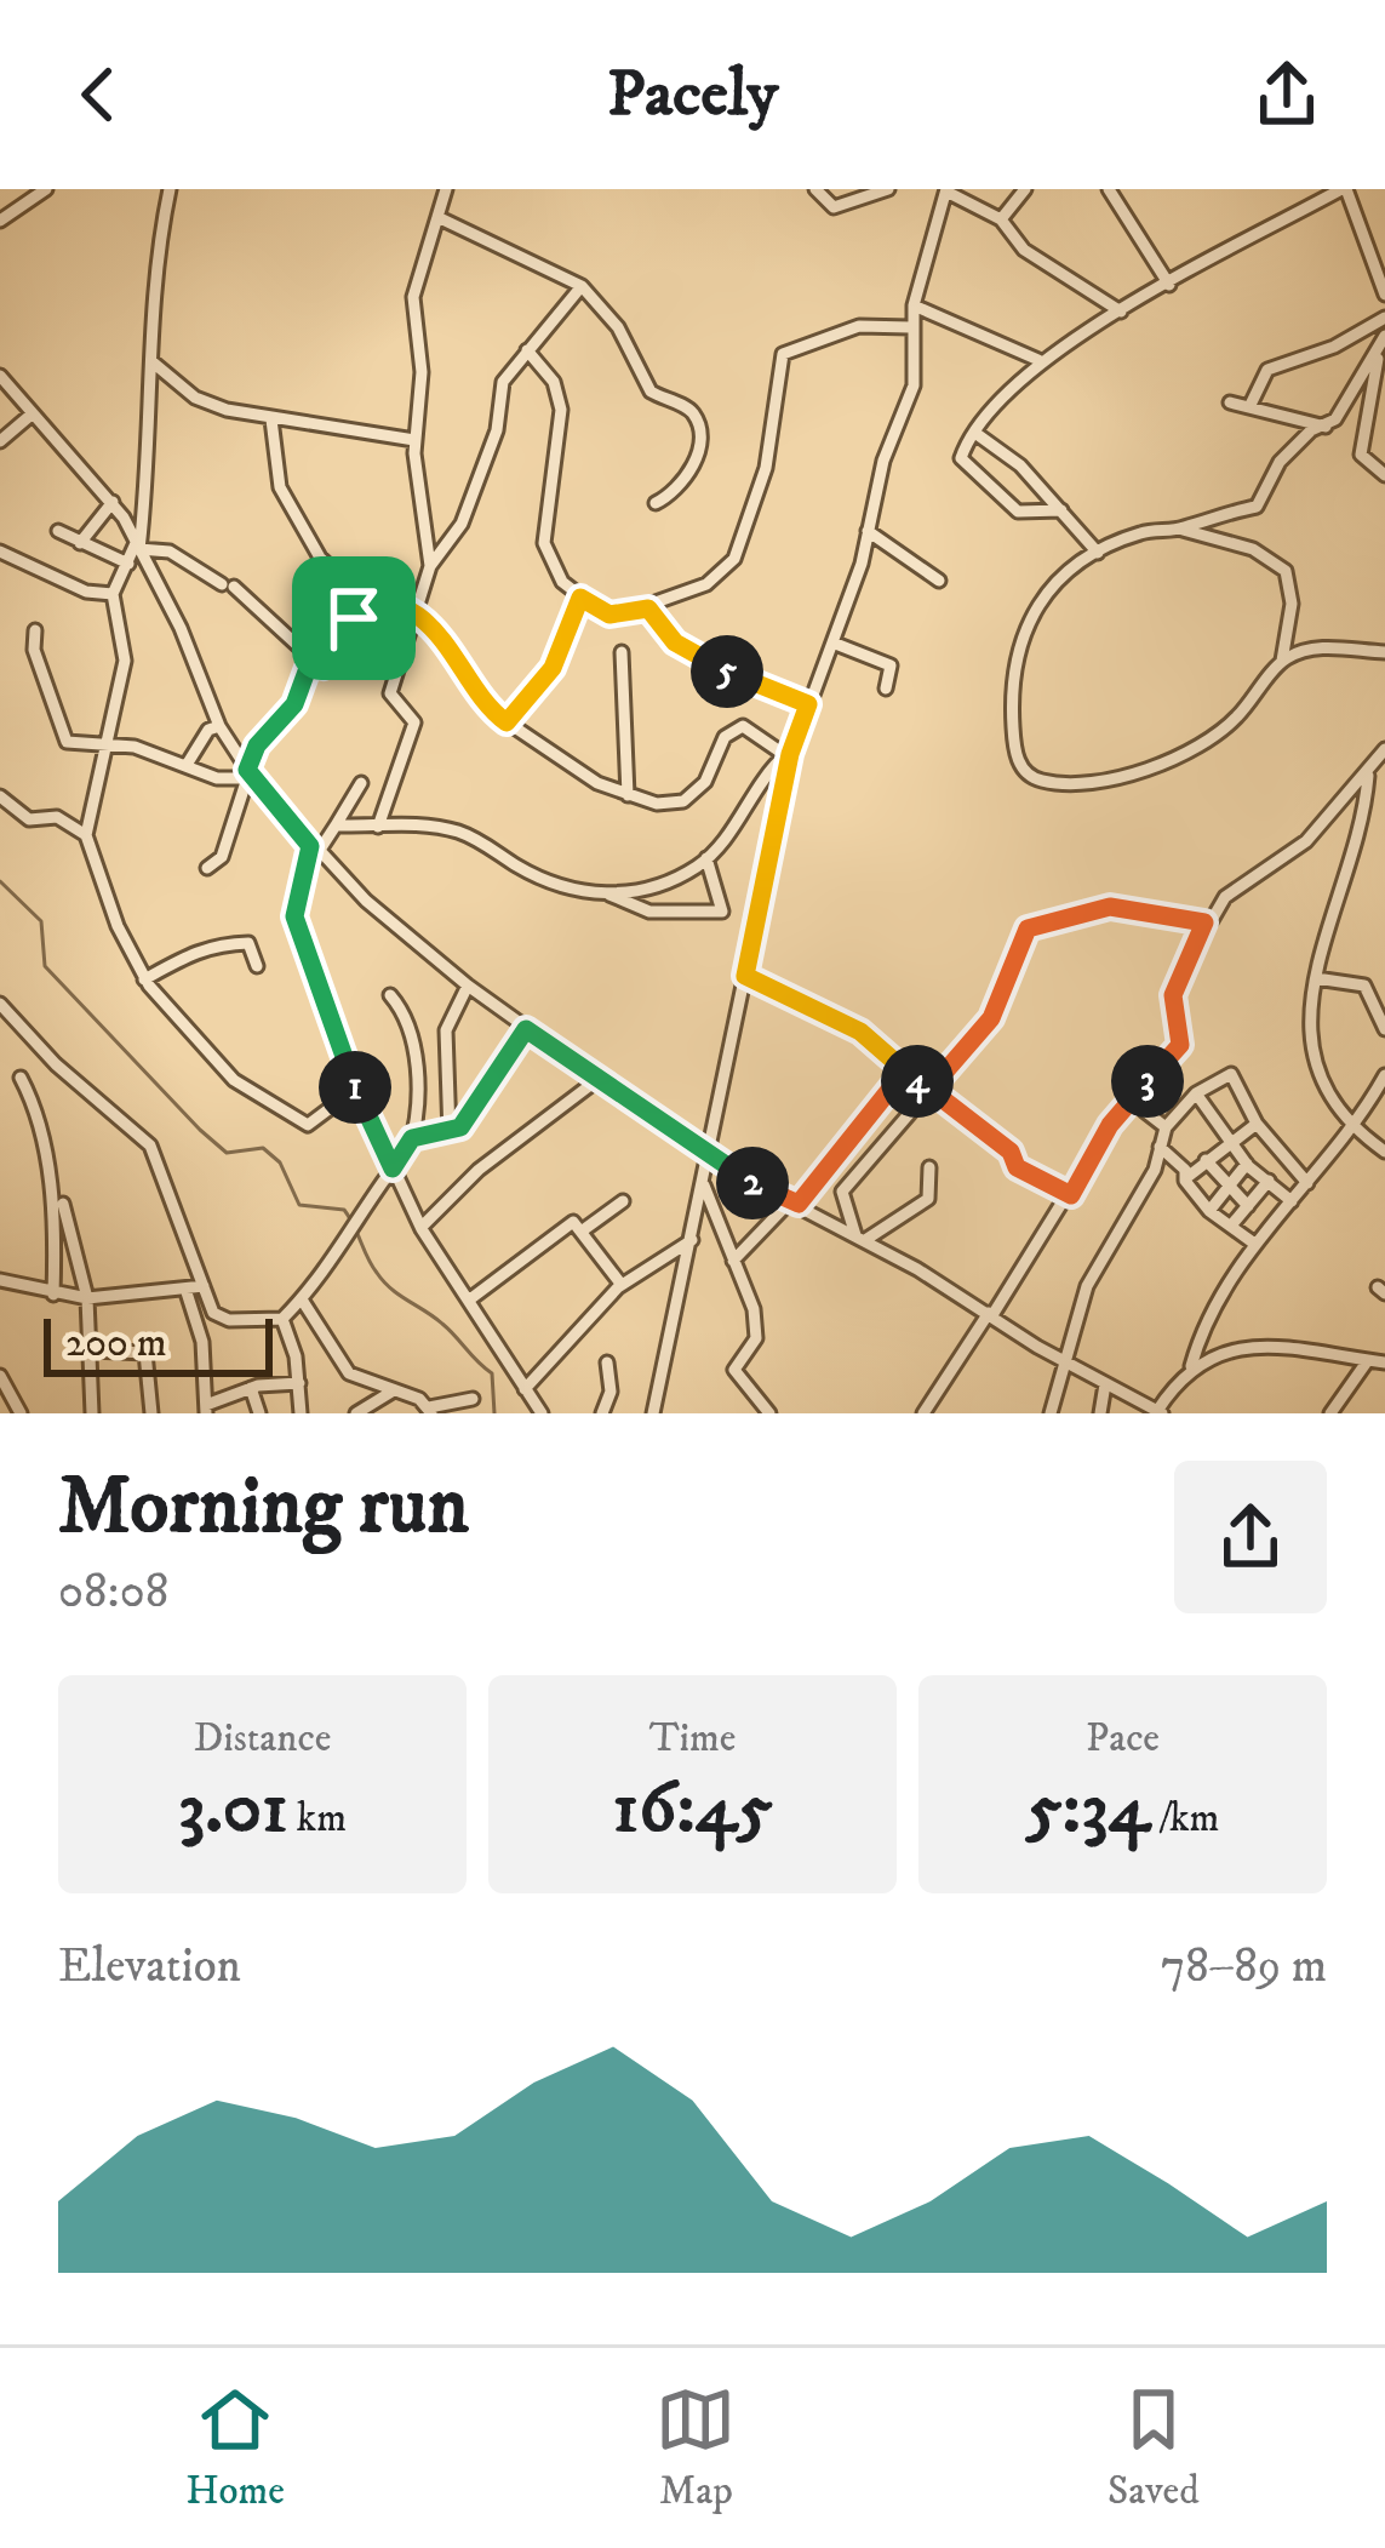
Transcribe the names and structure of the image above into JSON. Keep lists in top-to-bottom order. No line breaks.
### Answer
{"scale_bar":"200 m","page":{"header":"Pacely","pins":["5","3","4","1","2"],"scale":"200 m","heading":["Morning run","08:08"],"stats":[["Distance","3.01 km"],["Time","16:45"],["Pace","5:34 /km"]],"chart":["Elevation","78–89 m"],"tabs":["Home","Map","Saved"]}}
